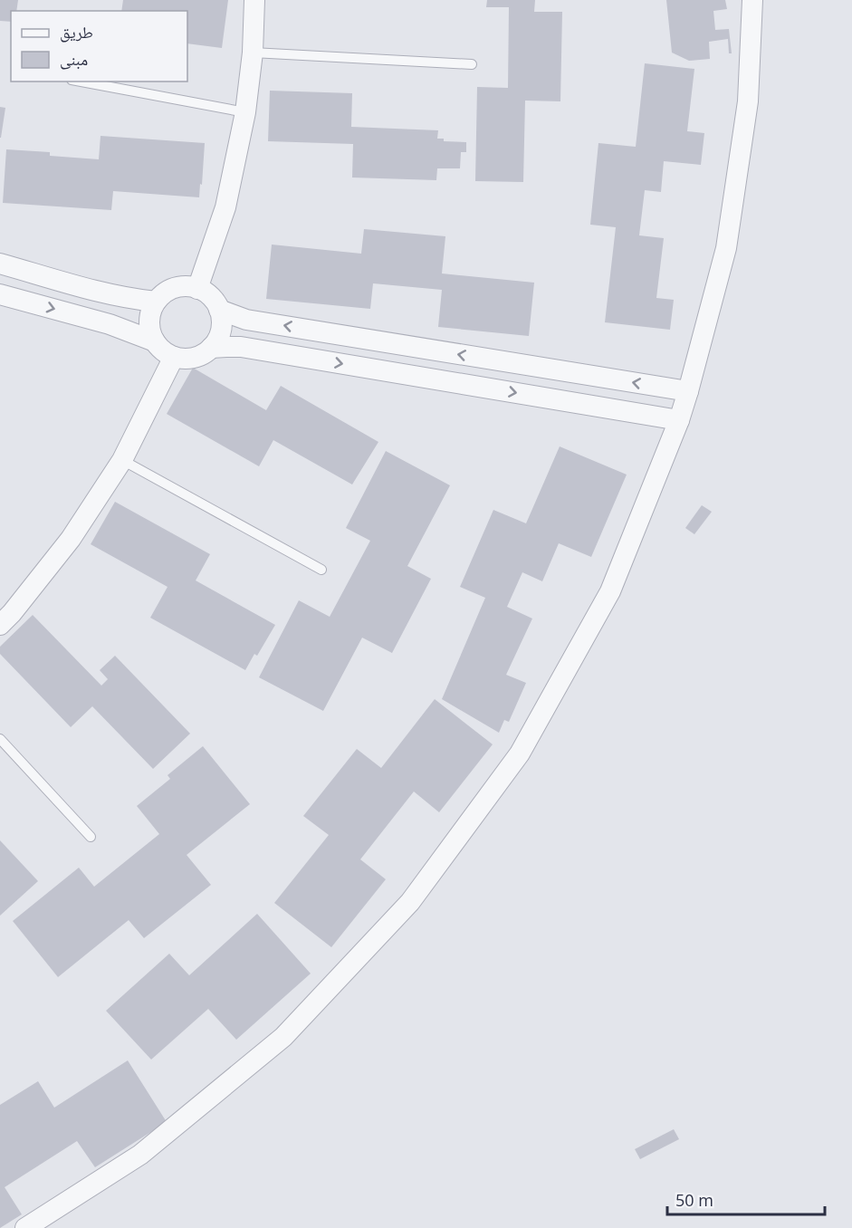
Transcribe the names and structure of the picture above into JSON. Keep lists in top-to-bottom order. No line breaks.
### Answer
{"legend":["طريق","مبنى"],"scale_bar":"50 m"}
